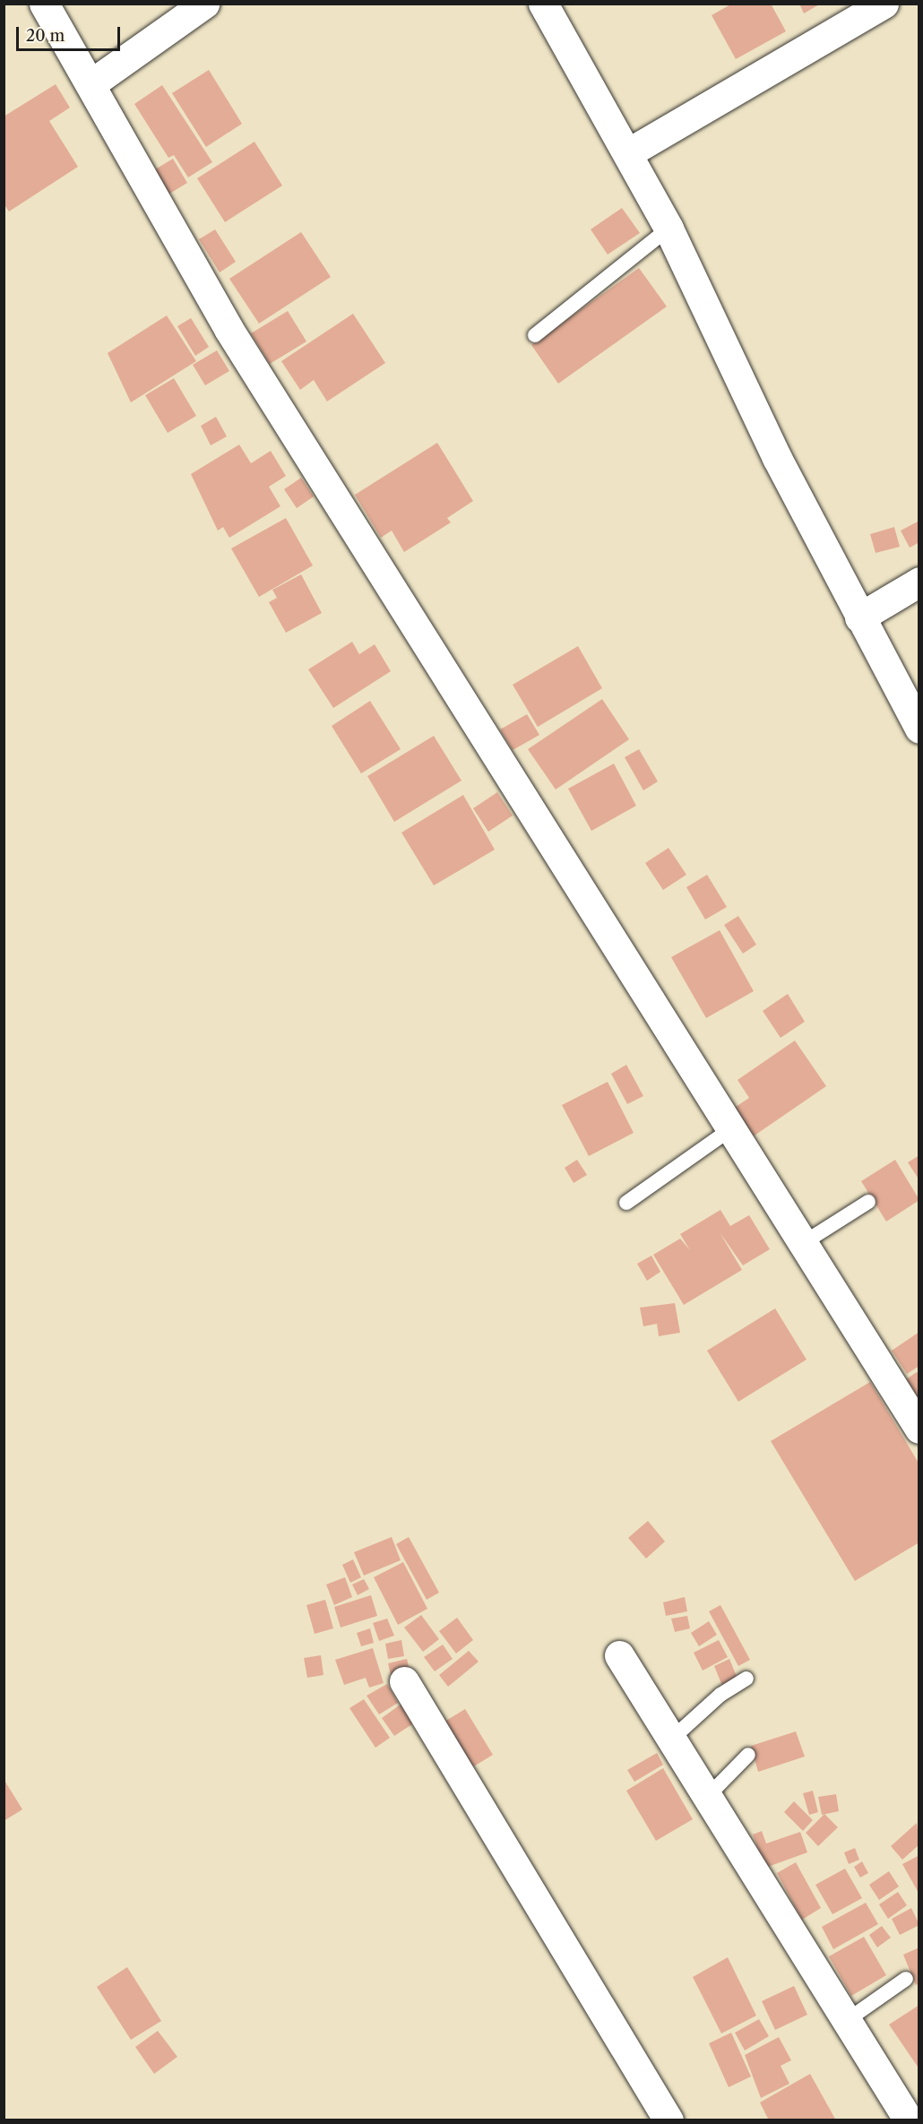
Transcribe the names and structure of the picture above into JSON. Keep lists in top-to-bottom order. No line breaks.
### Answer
{"scale_bar":"20 m"}
